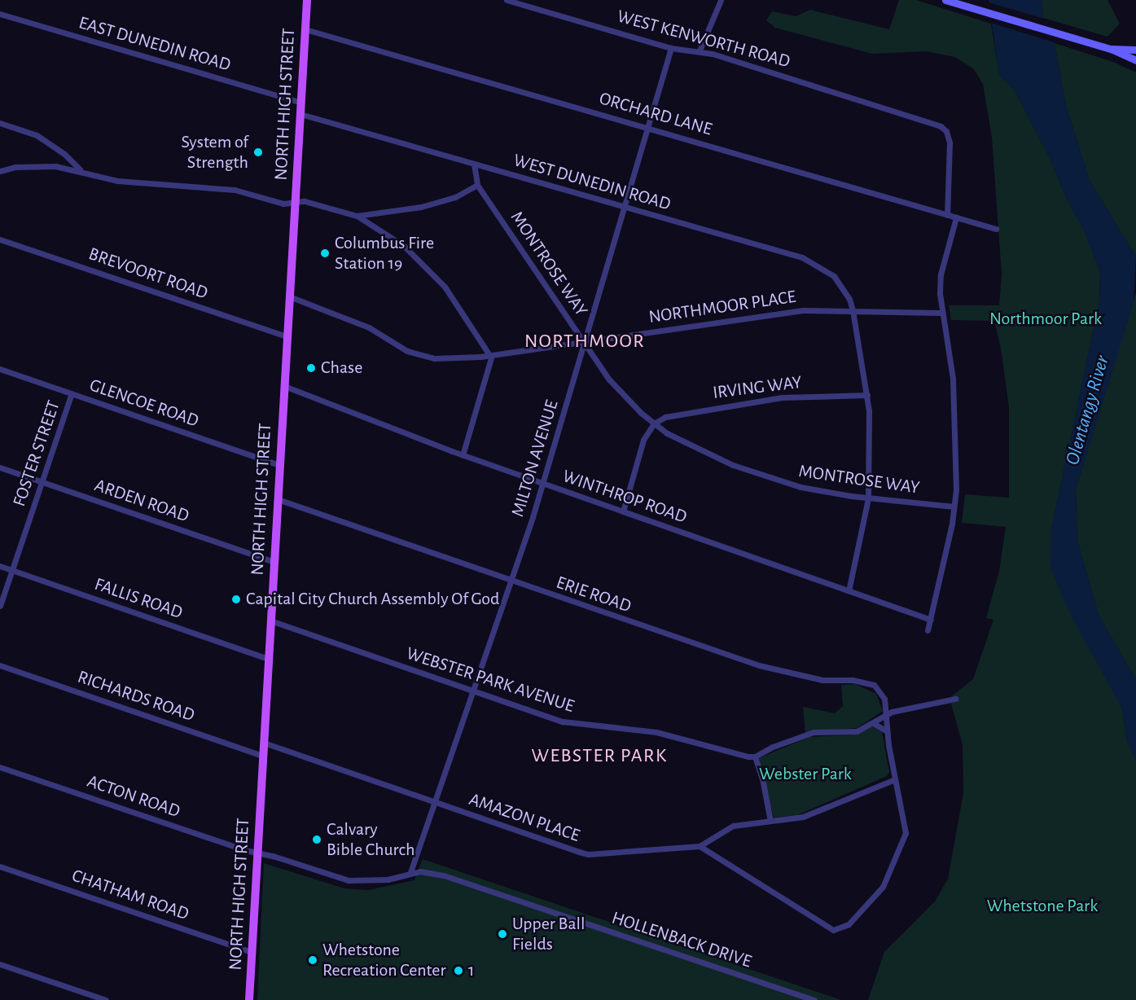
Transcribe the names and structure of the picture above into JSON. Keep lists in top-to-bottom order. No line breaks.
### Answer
{"streets":{"main road":["NORTH HIGH STREET"],"street":["WEST KENWORTH ROAD","EAST DUNEDIN ROAD","ORCHARD LANE","WEST DUNEDIN ROAD","MONTROSE WAY","BREVOORT ROAD","NORTHMOOR PLACE","IRVING WAY","GLENCOE ROAD","FOSTER STREET","MILTON AVENUE","WINTHROP ROAD","ARDEN ROAD","ERIE ROAD","FALLIS ROAD","WEBSTER PARK AVENUE","RICHARDS ROAD","ACTON ROAD","AMAZON PLACE","CHATHAM ROAD","HOLLENBACK DRIVE"]},"crossings":[["WEST KENWORTH ROAD","ORCHARD LANE"],["WEST KENWORTH ROAD","MILTON AVENUE"],["EAST DUNEDIN ROAD","NORTH HIGH STREET"],["NORTH HIGH STREET","ORCHARD LANE"],["NORTH HIGH STREET","WEST DUNEDIN ROAD"],["NORTH HIGH STREET","BREVOORT ROAD"],["NORTH HIGH STREET","NORTHMOOR PLACE"],["NORTH HIGH STREET","GLENCOE ROAD"],["NORTH HIGH STREET","WINTHROP ROAD"],["NORTH HIGH STREET","ARDEN ROAD"],["NORTH HIGH STREET","ERIE ROAD"],["NORTH HIGH STREET","FALLIS ROAD"],["NORTH HIGH STREET","WEBSTER PARK AVENUE"],["NORTH HIGH STREET","RICHARDS ROAD"],["NORTH HIGH STREET","ACTON ROAD"],["NORTH HIGH STREET","AMAZON PLACE"],["NORTH HIGH STREET","CHATHAM ROAD"],["NORTH HIGH STREET","HOLLENBACK DRIVE"],["ORCHARD LANE","MILTON AVENUE"],["WEST DUNEDIN ROAD","MONTROSE WAY"],["WEST DUNEDIN ROAD","NORTHMOOR PLACE"],["WEST DUNEDIN ROAD","IRVING WAY"],["WEST DUNEDIN ROAD","MILTON AVENUE"],["WEST DUNEDIN ROAD","WINTHROP ROAD"],["MONTROSE WAY","NORTHMOOR PLACE"],["MONTROSE WAY","IRVING WAY"],["MONTROSE WAY","MILTON AVENUE"],["NORTHMOOR PLACE","MILTON AVENUE"],["GLENCOE ROAD","FOSTER STREET"],["FOSTER STREET","ARDEN ROAD"],["FOSTER STREET","FALLIS ROAD"],["MILTON AVENUE","WINTHROP ROAD"],["MILTON AVENUE","ERIE ROAD"],["MILTON AVENUE","WEBSTER PARK AVENUE"],["MILTON AVENUE","AMAZON PLACE"],["MILTON AVENUE","HOLLENBACK DRIVE"],["ERIE ROAD","AMAZON PLACE"],["ACTON ROAD","HOLLENBACK DRIVE"]],"districts":["NORTHMOOR","WEBSTER PARK"],"water":["Olentangy River"],"parks":["Northmoor Park","Webster Park","Whetstone Park"],"places":["System of Strength","Columbus Fire Station 19","Chase","Capital City Church Assembly Of God","Calvary Bible Church","Upper Ball Fields","Whetstone Recreation Center","1"]}
